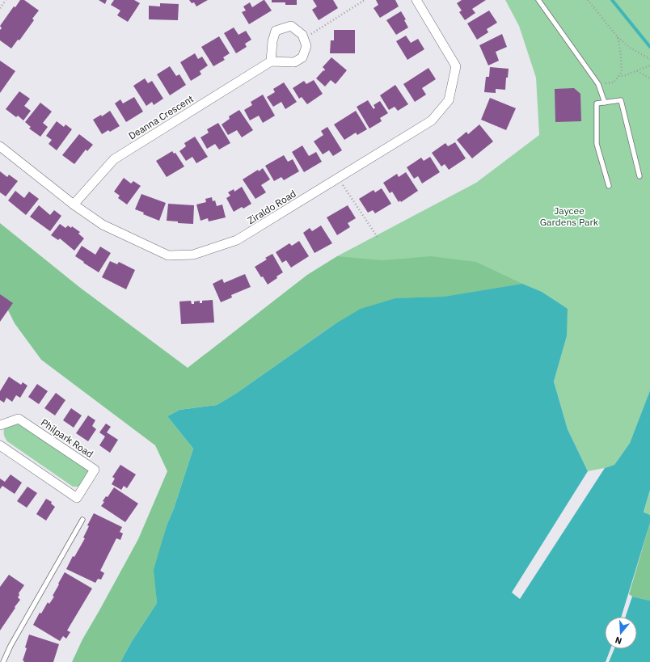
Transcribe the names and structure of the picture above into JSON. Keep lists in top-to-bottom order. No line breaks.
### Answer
{"streets":{"street":["Deanna Crescent","Ziraldo Road","Philpark Road"]},"crossings":[["Deanna Crescent","Ziraldo Road"]],"parks":["Jaycee Gardens Park"],"north":"bottom"}
